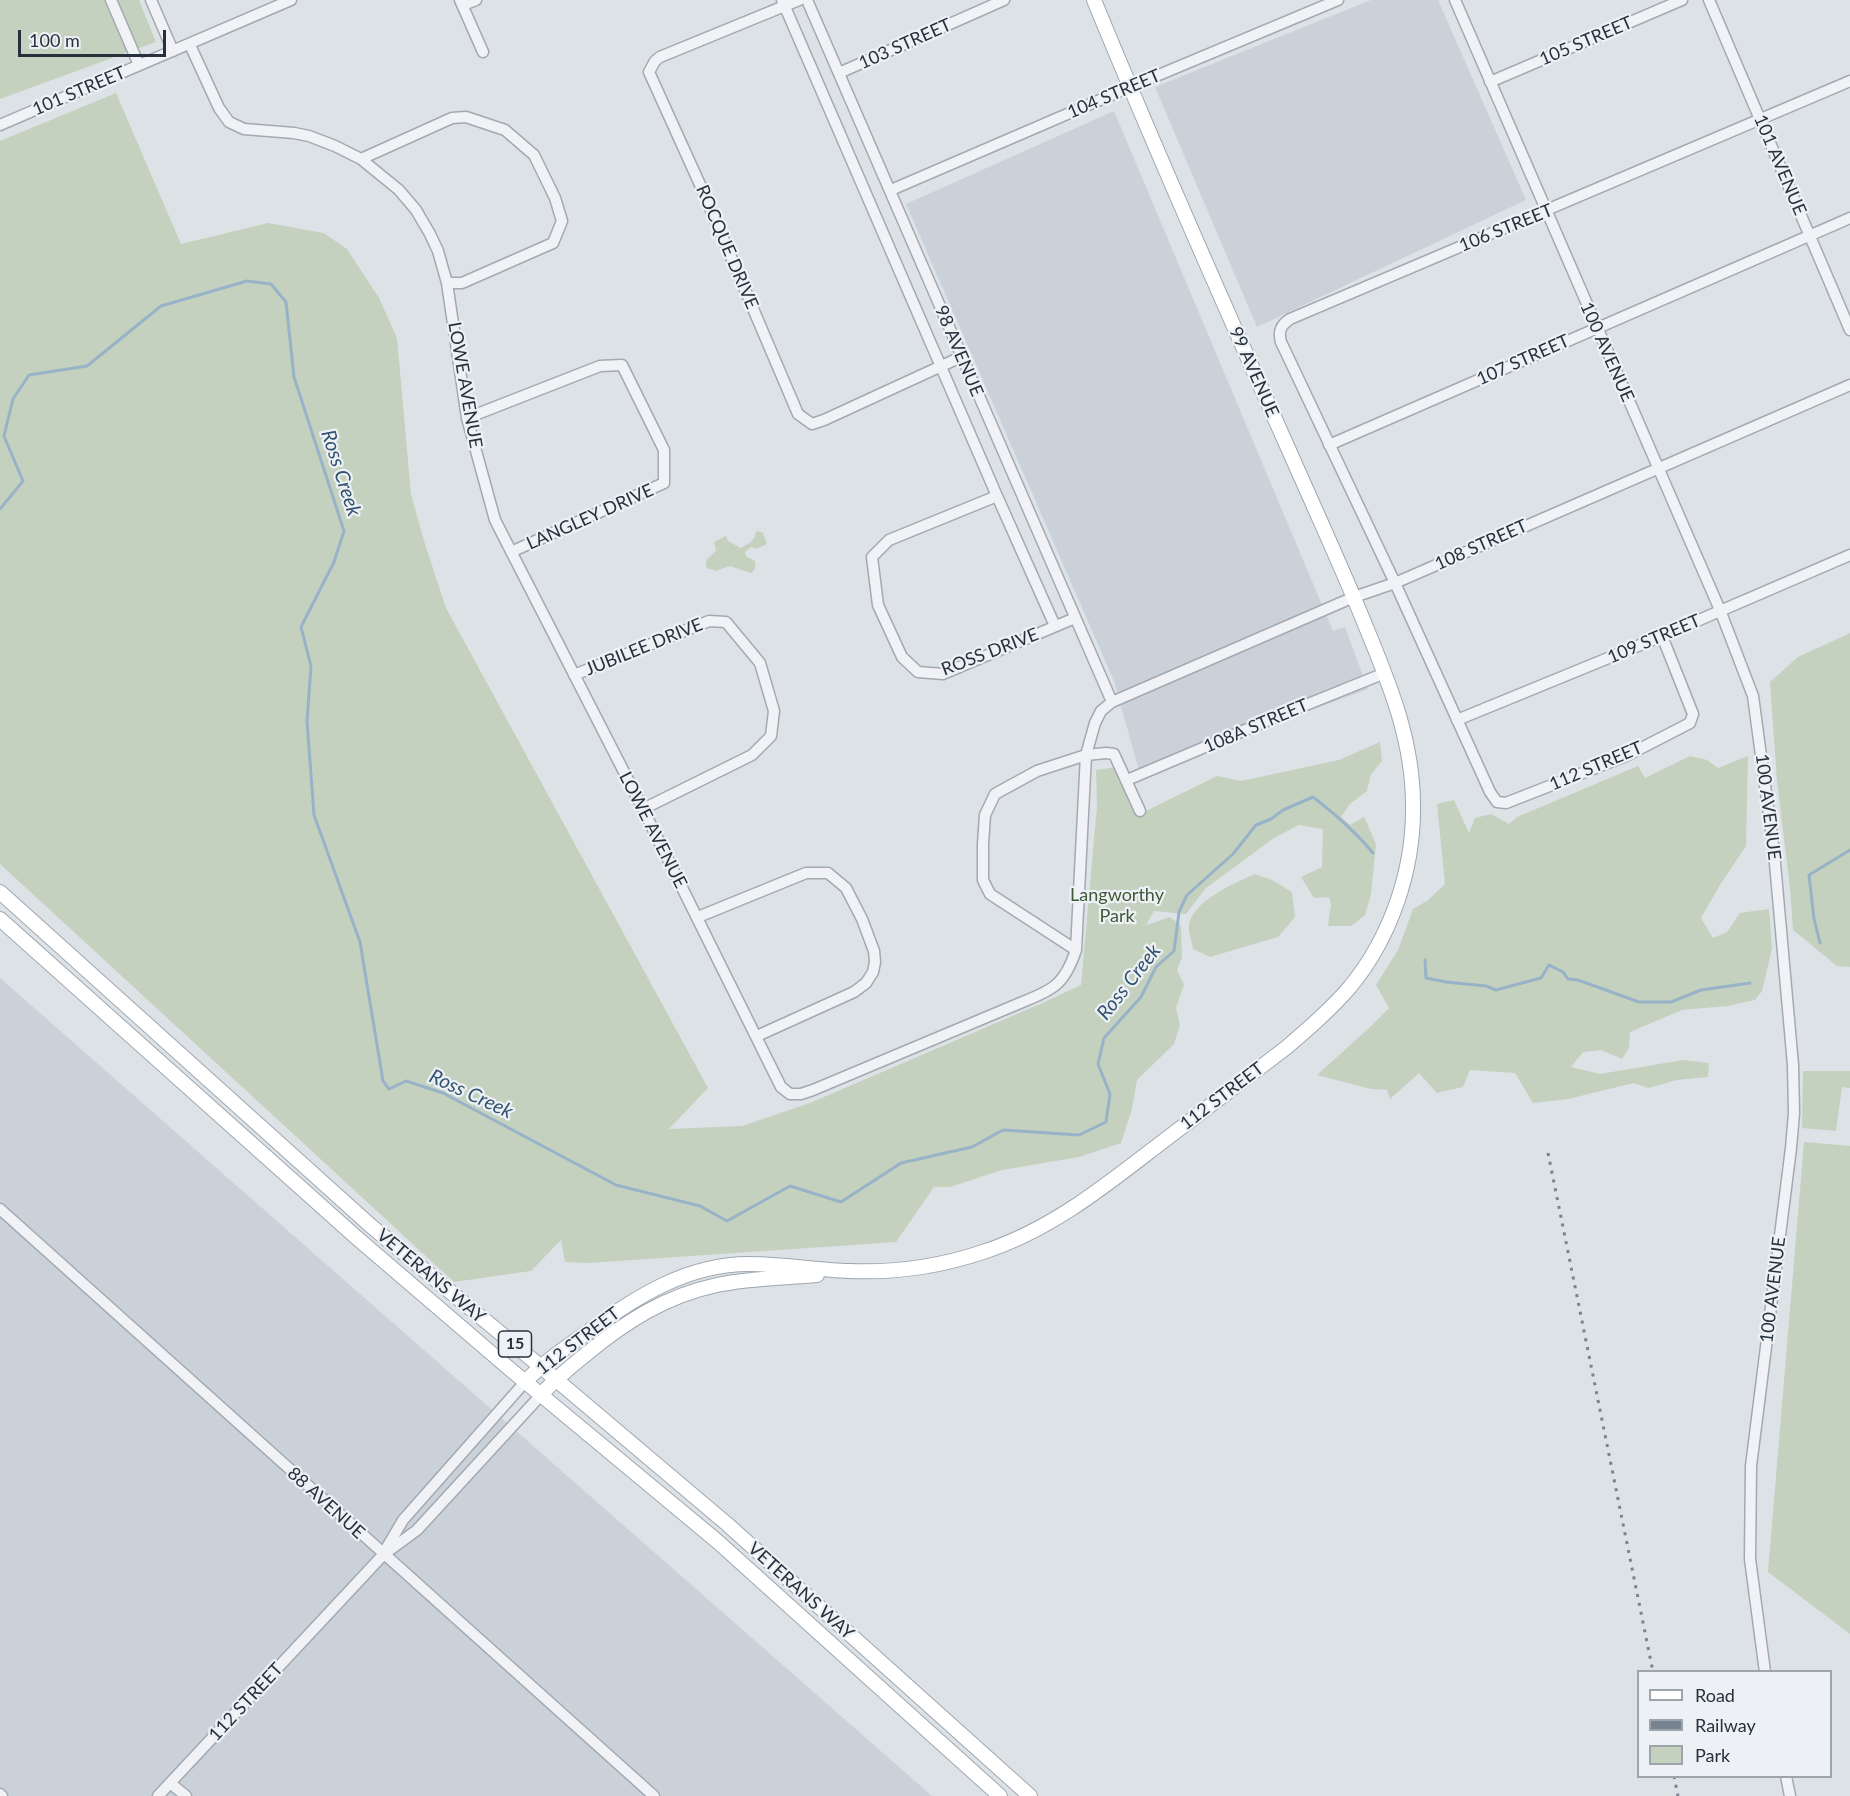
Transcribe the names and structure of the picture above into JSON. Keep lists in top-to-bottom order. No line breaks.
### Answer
{"streets":{"main road":["99 AVENUE","112 STREET","VETERANS WAY","15"],"street":["105 STREET","103 STREET","101 STREET","104 STREET","101 AVENUE","106 STREET","ROCQUE DRIVE","98 AVENUE","100 AVENUE","107 STREET","LOWE AVENUE","LANGLEY DRIVE","108 STREET","109 STREET","JUBILEE DRIVE","ROSS DRIVE","108A STREET","88 AVENUE"]},"crossings":[["105 STREET","100 AVENUE"],["103 STREET","98 AVENUE"],["101 STREET","LOWE AVENUE"],["104 STREET","98 AVENUE"],["104 STREET","99 AVENUE"],["101 AVENUE","106 STREET"],["101 AVENUE","107 STREET"],["106 STREET","100 AVENUE"],["106 STREET","107 STREET"],["ROCQUE DRIVE","98 AVENUE"],["98 AVENUE","LOWE AVENUE"],["98 AVENUE","108 STREET"],["98 AVENUE","ROSS DRIVE"],["100 AVENUE","107 STREET"],["100 AVENUE","108 STREET"],["100 AVENUE","109 STREET"],["99 AVENUE","108 STREET"],["99 AVENUE","108A STREET"],["99 AVENUE","112 STREET"],["LOWE AVENUE","LANGLEY DRIVE"],["LOWE AVENUE","108 STREET"],["LOWE AVENUE","JUBILEE DRIVE"],["109 STREET","112 STREET"],["112 STREET","VETERANS WAY"],["112 STREET","88 AVENUE"]],"water":["Ross Creek"],"parks":["Langworthy Park"],"legend":["Road","Railway","Park"],"scale_bar":"100 m"}
